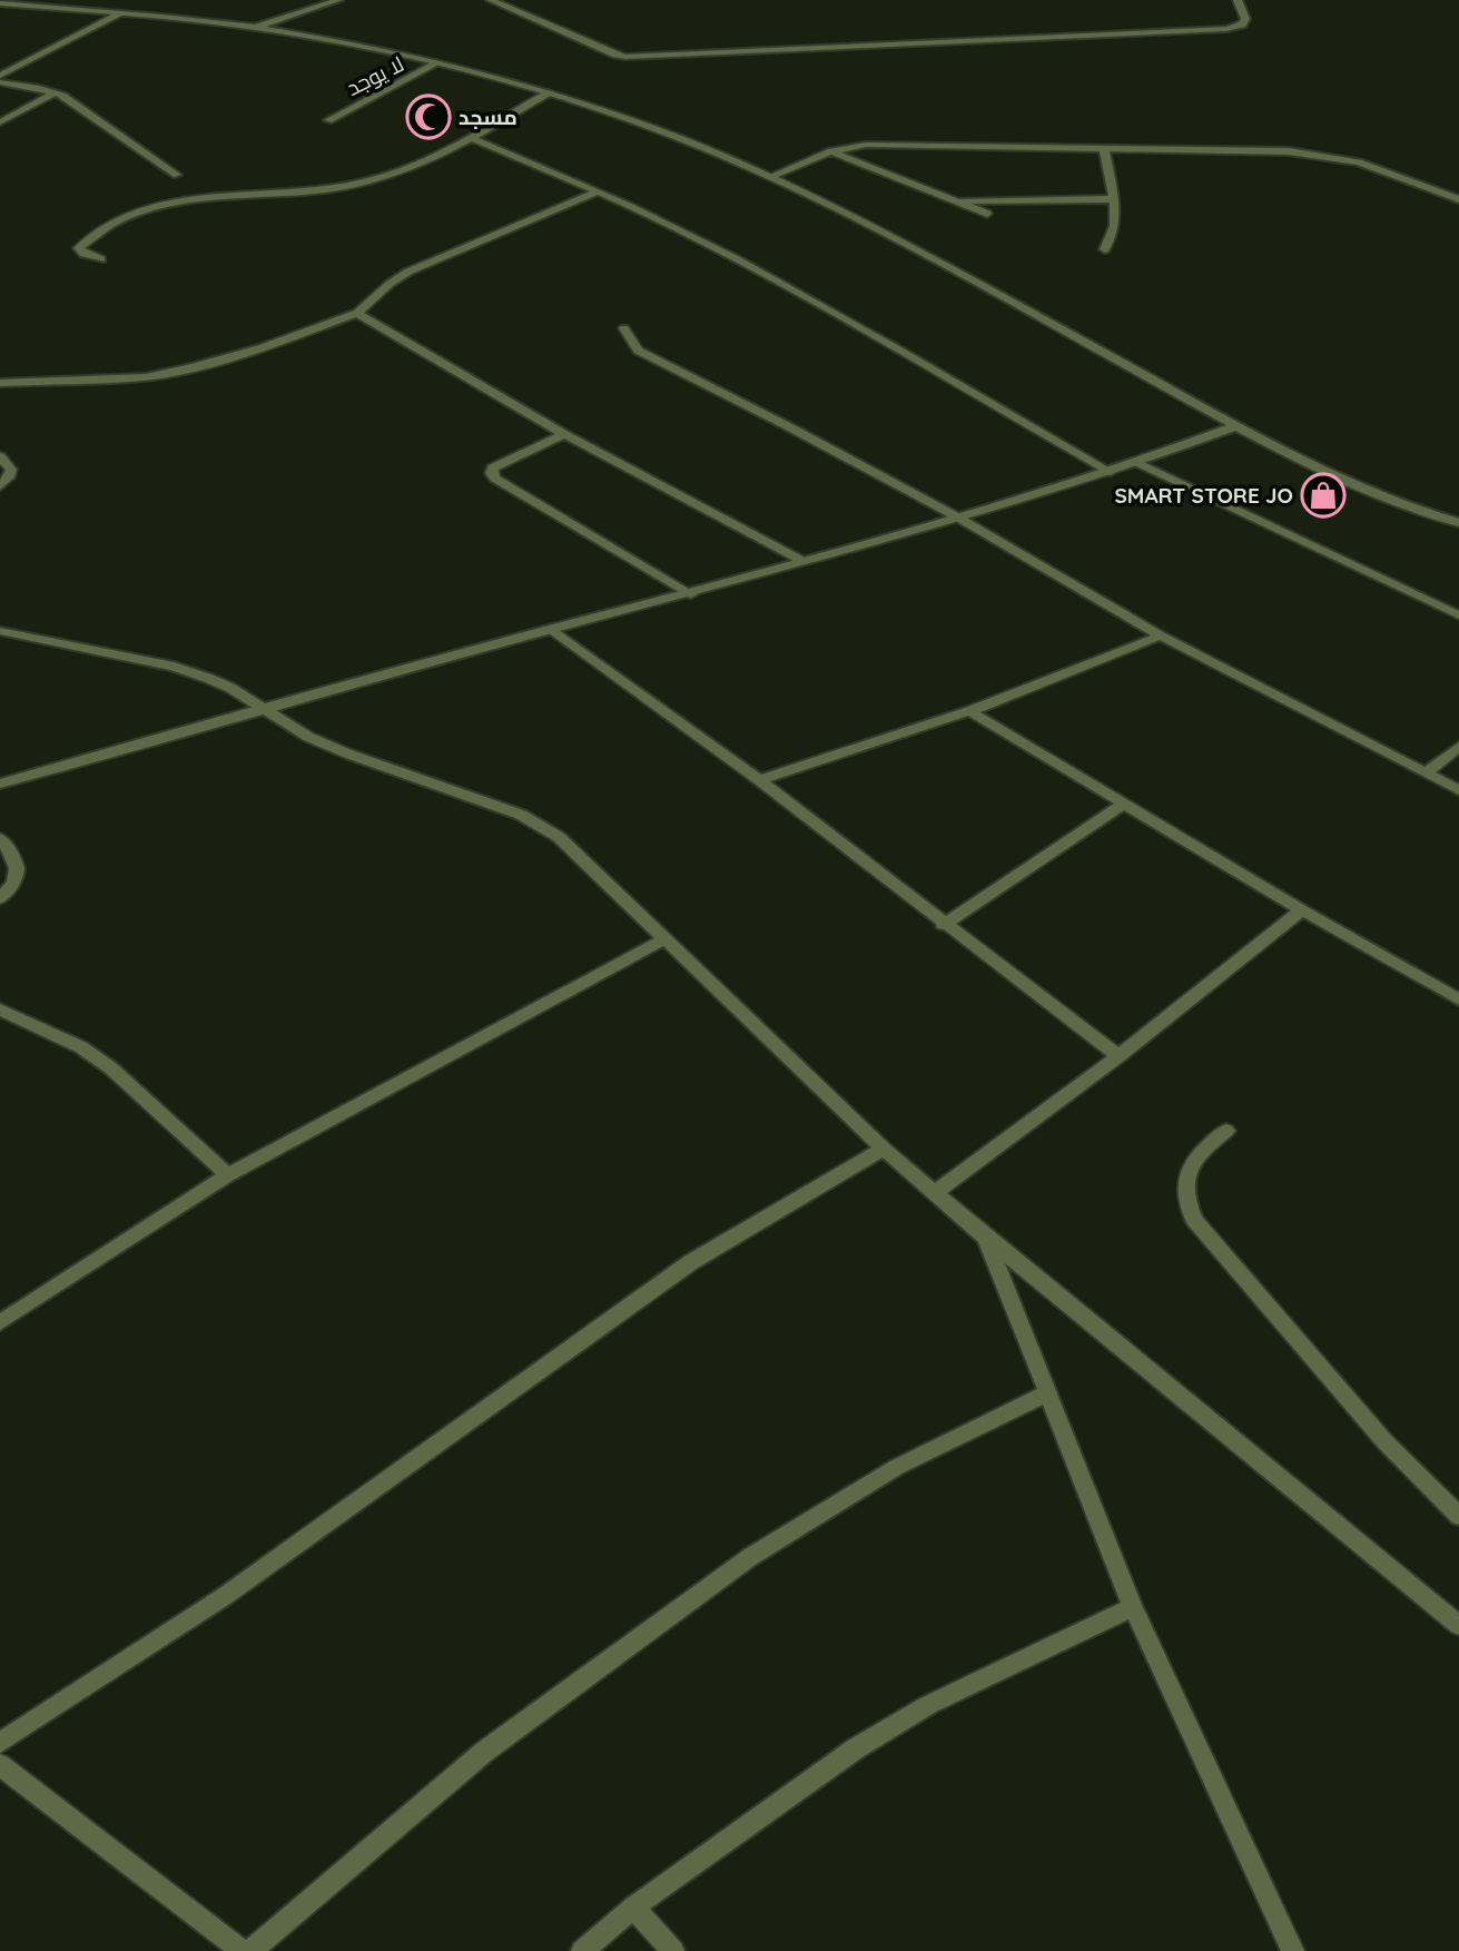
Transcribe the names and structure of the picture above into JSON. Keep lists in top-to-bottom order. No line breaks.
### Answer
{"streets":{"street":["لا يوجد"]},"places":{"mosque":["مسجد"],"shop":["SMART STORE JO"]}}
